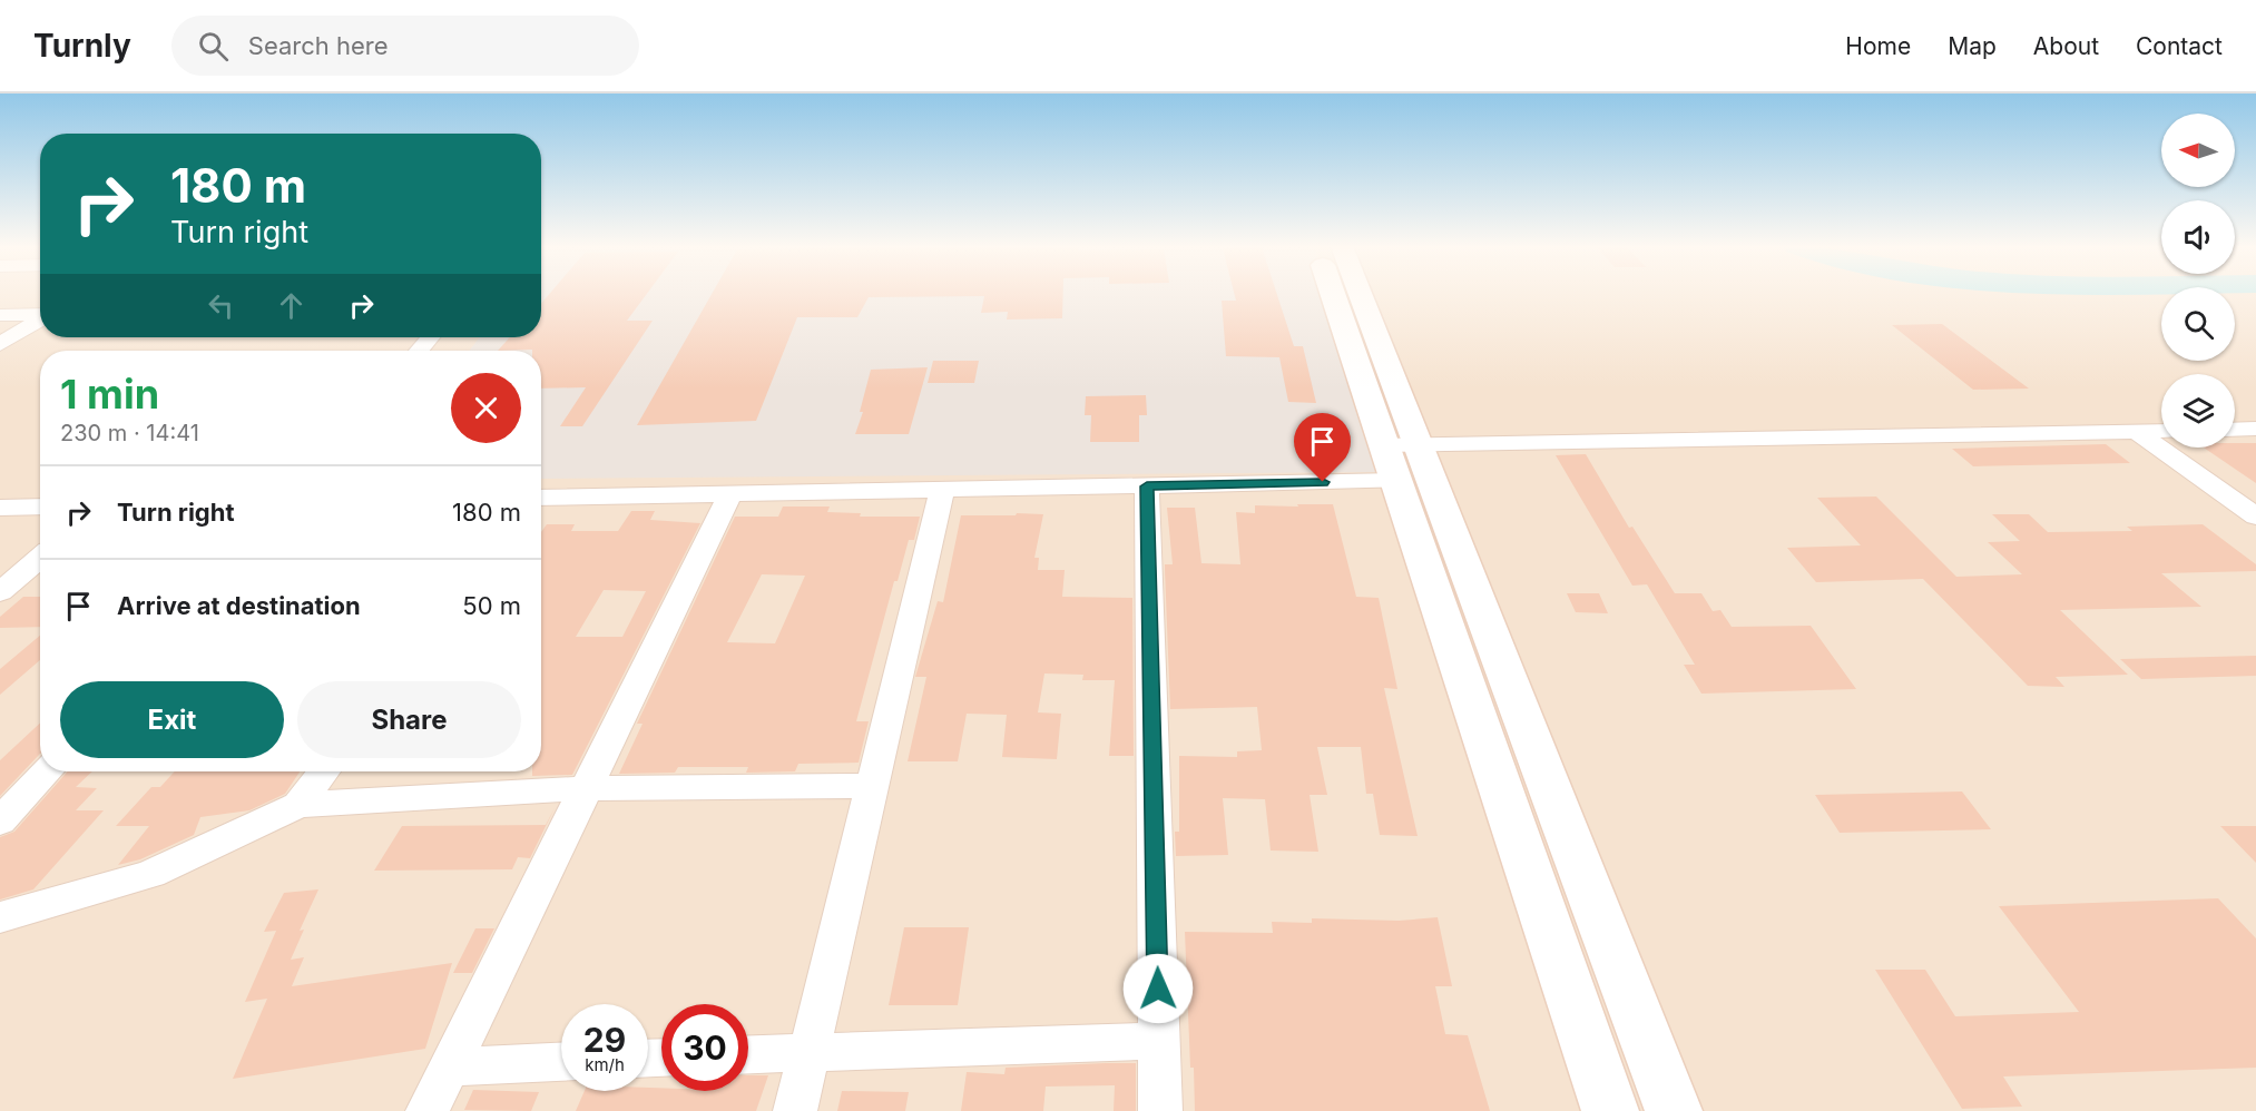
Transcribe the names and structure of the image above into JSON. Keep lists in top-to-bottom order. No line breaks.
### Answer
{"north":"left","page":{"header":"Turnly","search":"Search here","nav":["Home","Map","About","Contact"],"turn":["180 m","Turn right"],"heading":["1 min","230 m · 14:41"],"list":[{"name":"Turn right","value":"180 m"},{"name":"Arrive at destination","value":"50 m"}],"buttons":["Exit","Share"],"speed":"29 km/h","limit":"30"}}
